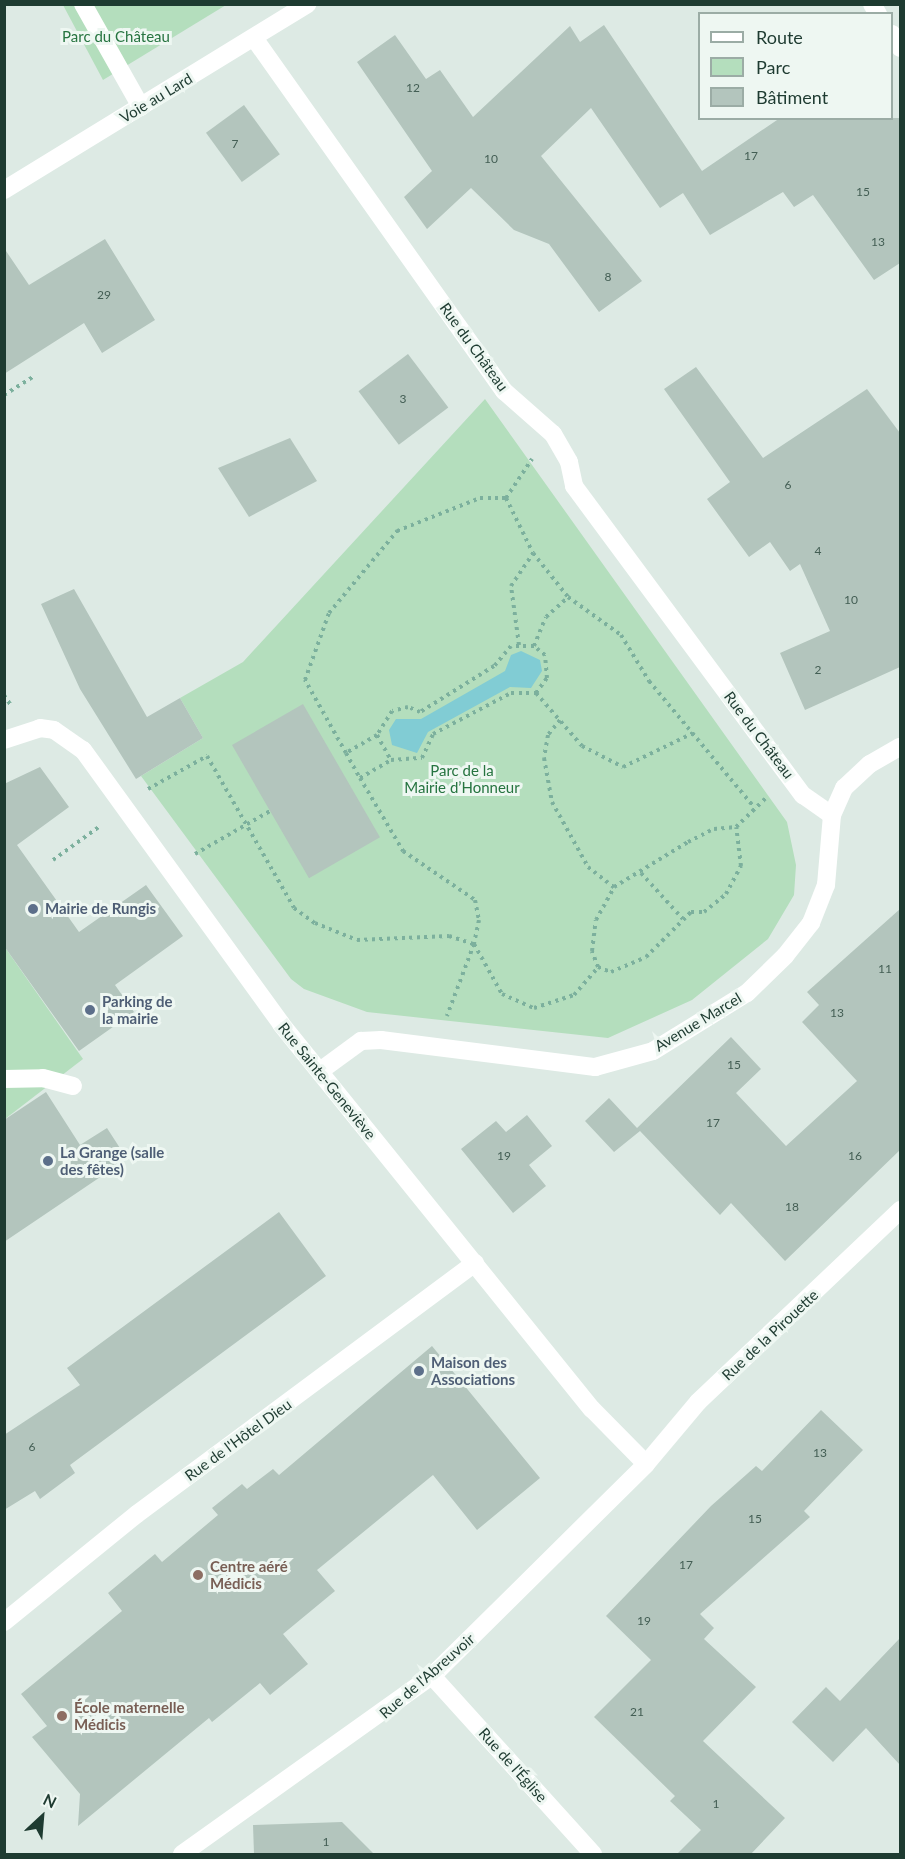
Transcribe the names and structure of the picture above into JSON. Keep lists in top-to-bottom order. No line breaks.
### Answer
{"streets":{"street":["Voie au Lard","Rue du Château","Avenue Marcel","Rue Sainte-Geneviève","Rue de la Pirouette","Rue de l'Hôtel Dieu","Rue de l'Abreuvoir","Rue de l'Église"]},"crossings":[["Voie au Lard","Rue du Château"],["Rue du Château","Avenue Marcel"],["Avenue Marcel","Rue Sainte-Geneviève"],["Rue Sainte-Geneviève","Rue de la Pirouette"],["Rue Sainte-Geneviève","Rue de l'Hôtel Dieu"],["Rue Sainte-Geneviève","Rue de l'Abreuvoir"],["Rue de la Pirouette","Rue de l'Abreuvoir"],["Rue de l'Abreuvoir","Rue de l'Église"]],"parks":["Parc du Château","Parc de la Mairie d’Honneur"],"places":["Mairie de Rungis","Parking de la mairie","La Grange (salle des fêtes)","Maison des Associations","Centre aéré Médicis","École maternelle Médicis"],"house_numbers":["12","7","17","10","15","13","8","29","3","6","4","10","2","11","13","15","17","19","16","18","6","13","15","17","19","21","1","1"],"legend":["Route","Parc","Bâtiment"],"north":"top right"}
